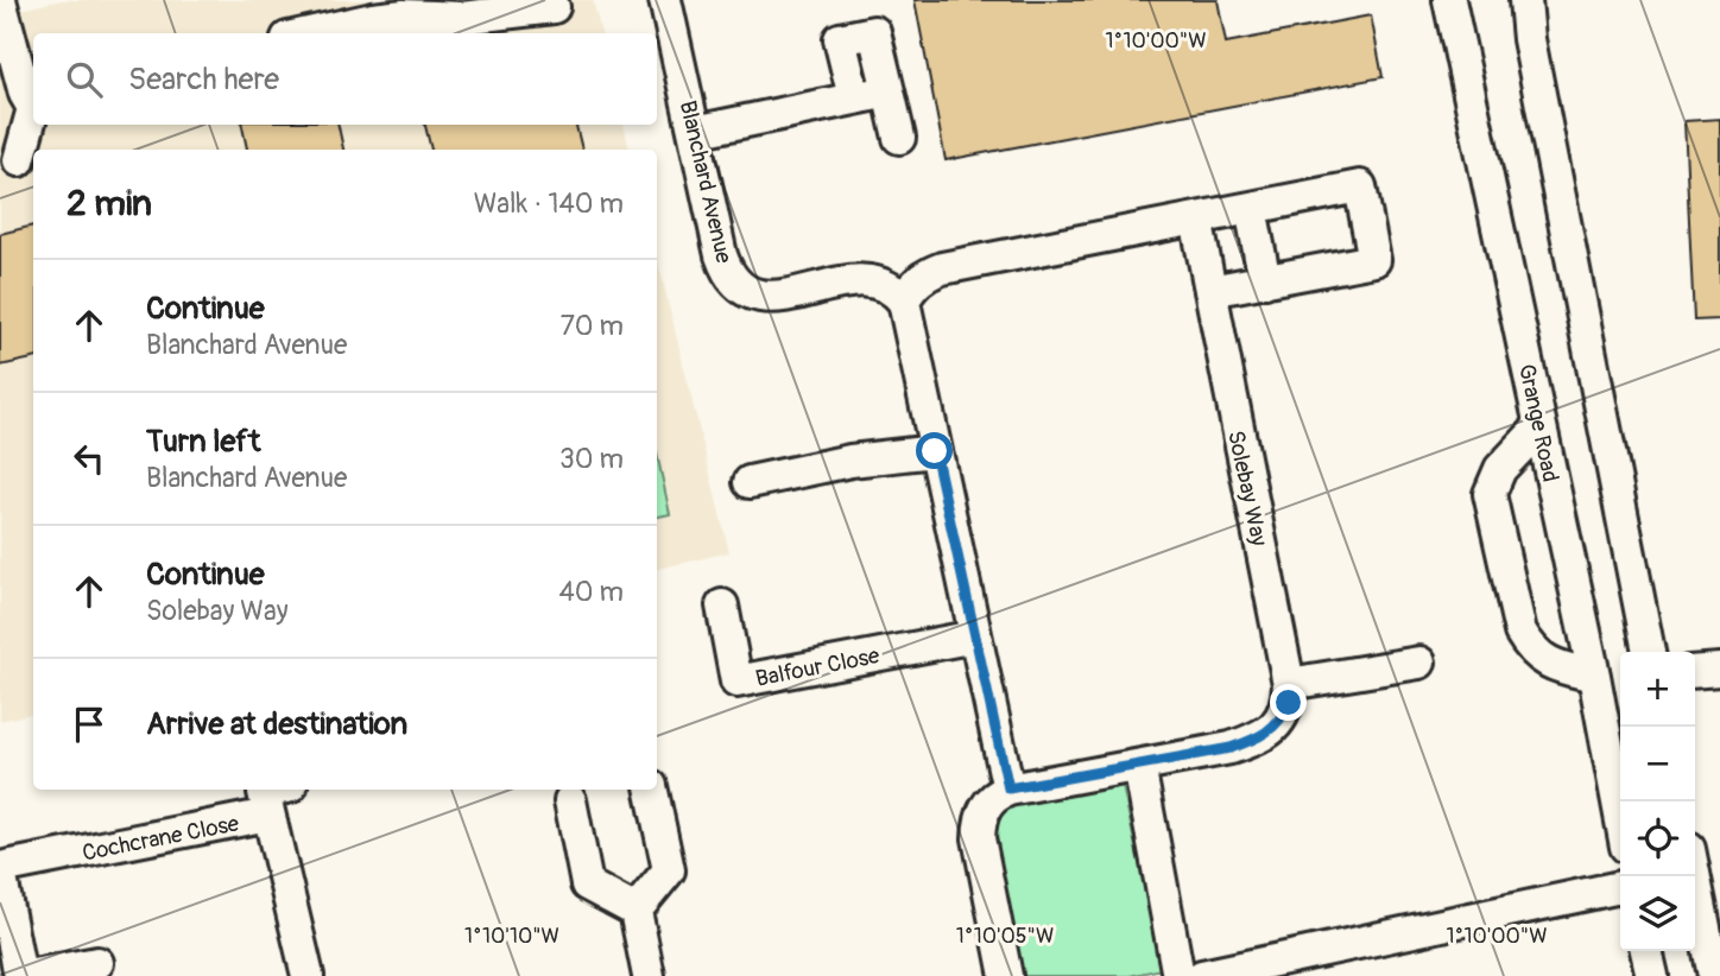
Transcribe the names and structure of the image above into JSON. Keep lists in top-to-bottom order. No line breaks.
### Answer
{"streets":{"street":["Blanchard Avenue","Grange Road","Solebay Way","Balfour Close","Cochcrane Close"]},"page":{"search":"Search here","heading":["2 min","Walk · 140 m"],"list":[["Continue","Blanchard Avenue","70 m"],["Turn left","Blanchard Avenue","30 m"],["Continue","Solebay Way","40 m"],"Arrive at destination"],"map_buttons":["+","−"]},"coordinates":["1°10'00\"W","1°10'10\"W","1°10'05\"W"]}
